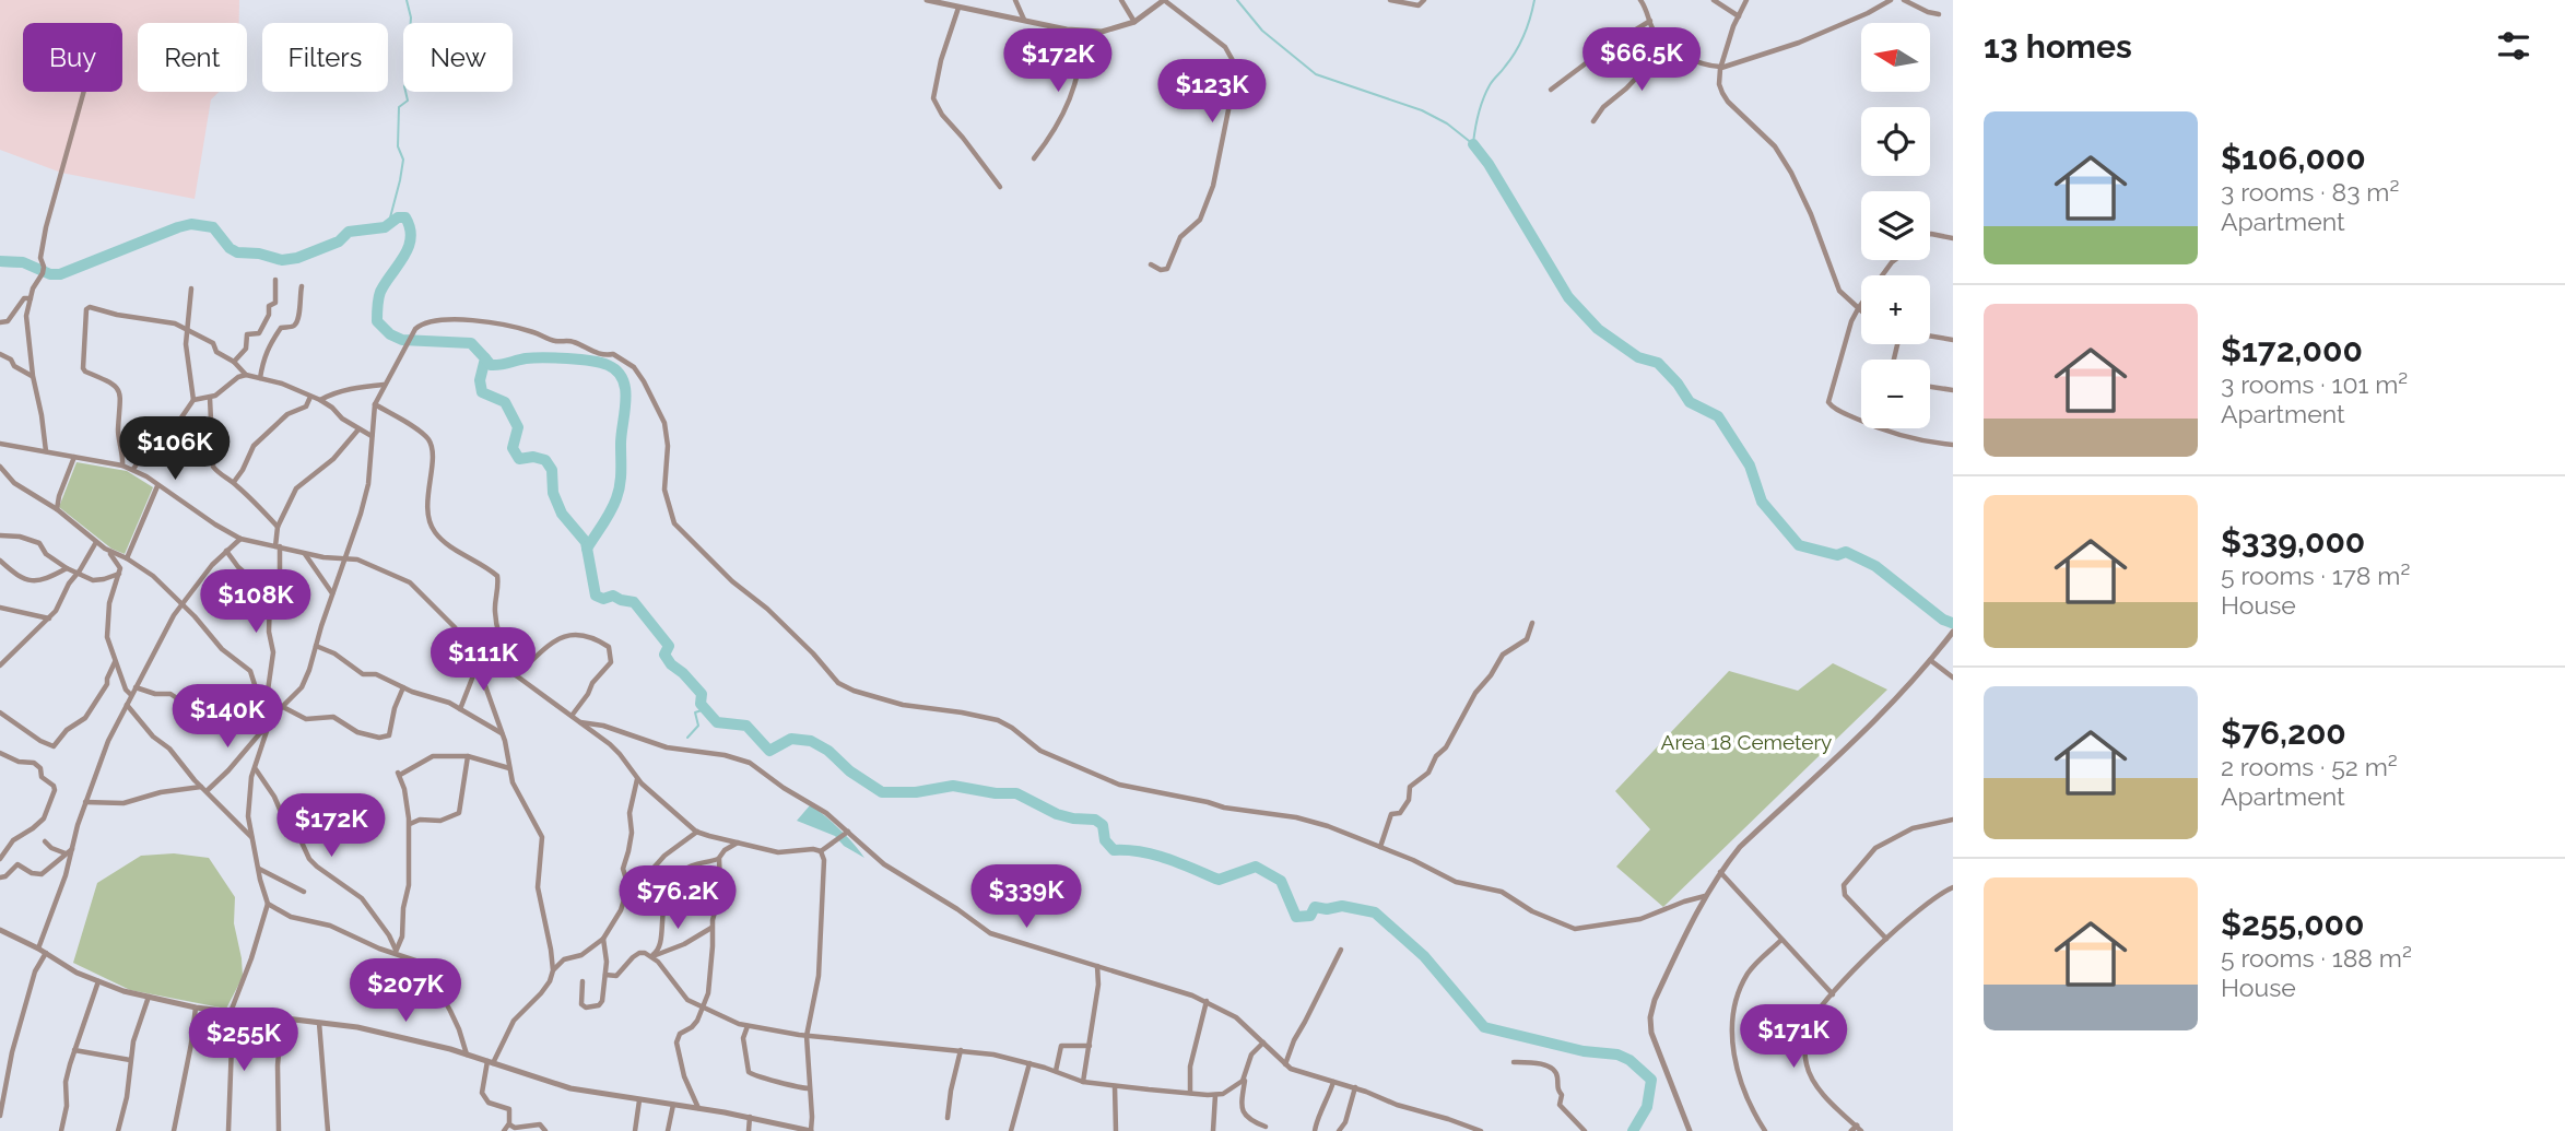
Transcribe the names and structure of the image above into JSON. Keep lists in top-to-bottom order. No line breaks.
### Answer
{"parks":["Area 18 Cemetery"],"north":"left","page":{"heading":"13 homes","map_buttons":["+","−"],"chip":["Buy","Rent","Filters","New"],"price":["$66.5K","$172K","$123K","$106K","$108K","$111K","$140K","$172K","$339K","$76.2K","$207K","$171K","$255K"],"list":[{"name":"$106,000","note":"3 rooms · 83 m² · Apartment"},{"name":"$172,000","note":"3 rooms · 101 m² · Apartment"},{"name":"$339,000","note":"5 rooms · 178 m² · House"},{"name":"$76,200","note":"2 rooms · 52 m² · Apartment"},{"name":"$255,000","note":"5 rooms · 188 m² · House"}]}}
